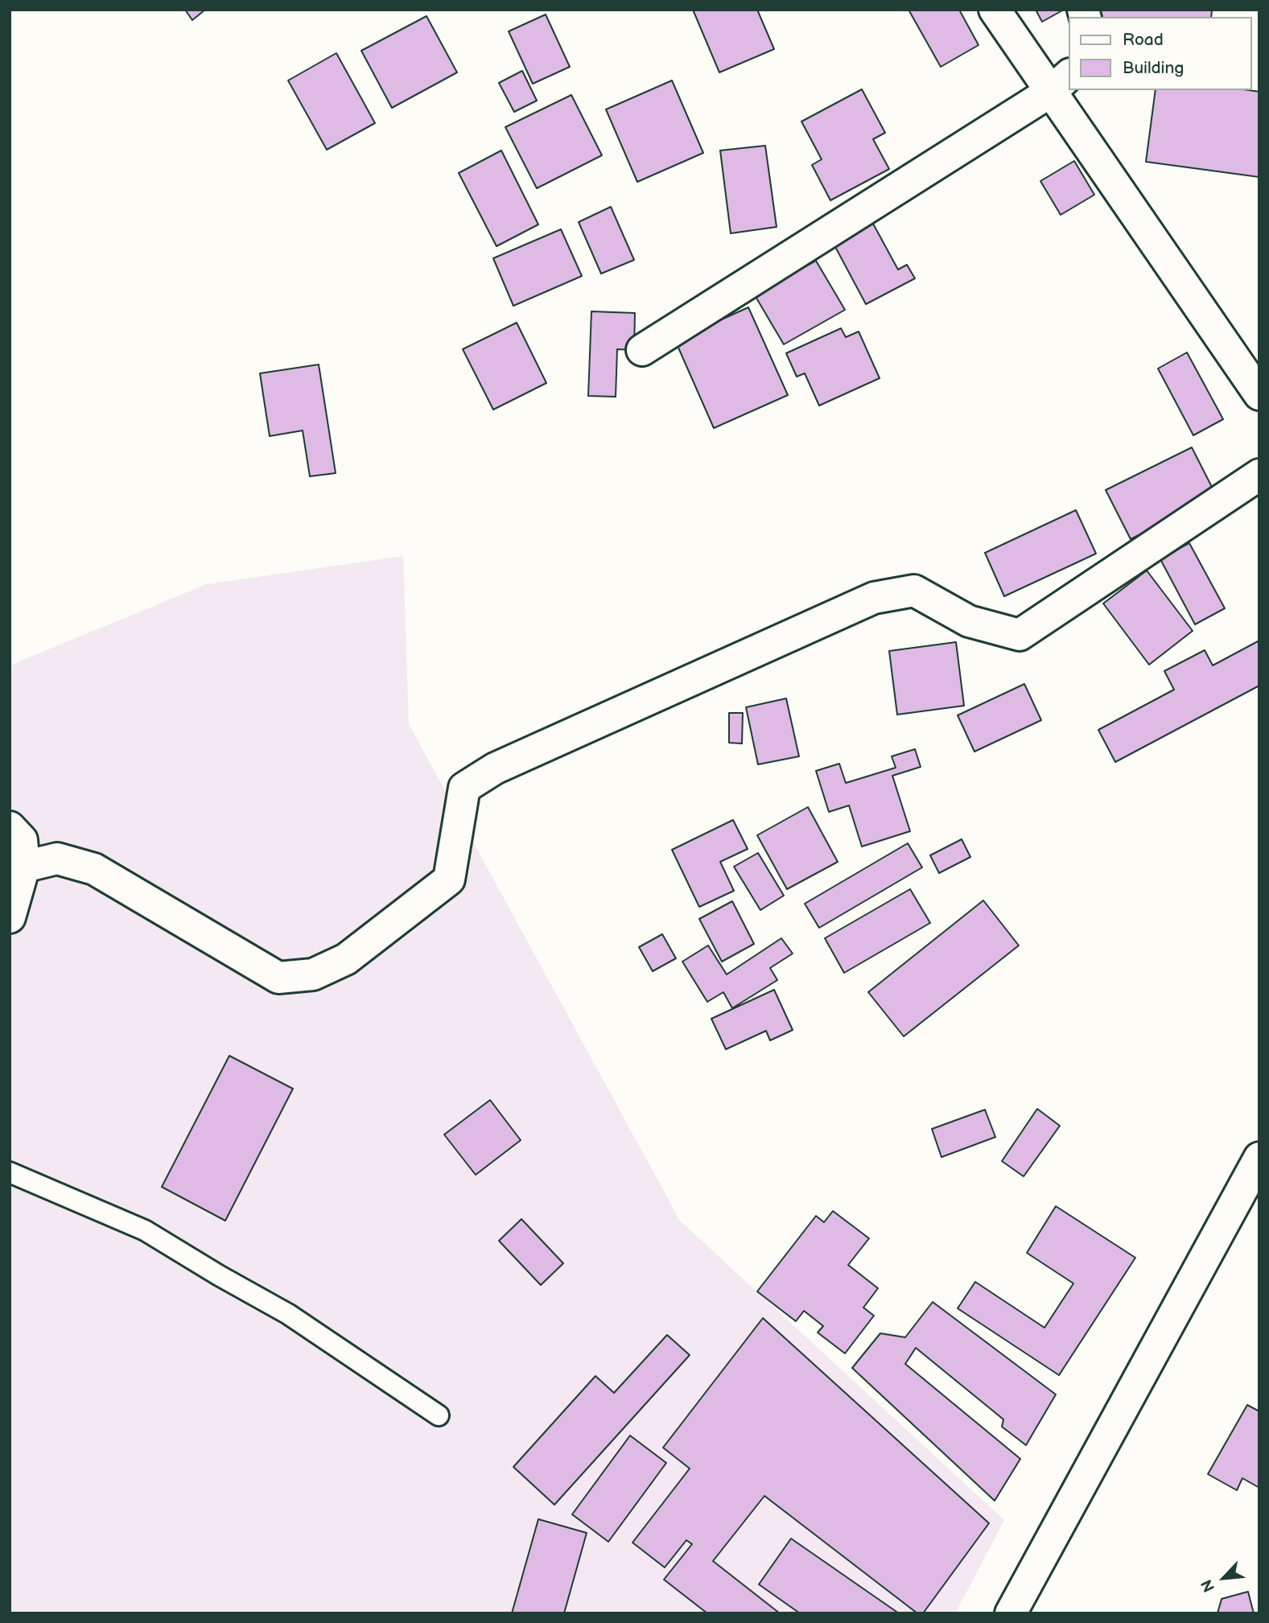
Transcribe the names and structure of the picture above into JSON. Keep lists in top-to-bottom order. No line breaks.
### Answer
{"legend":["Road","Building"],"north":"bottom left"}
